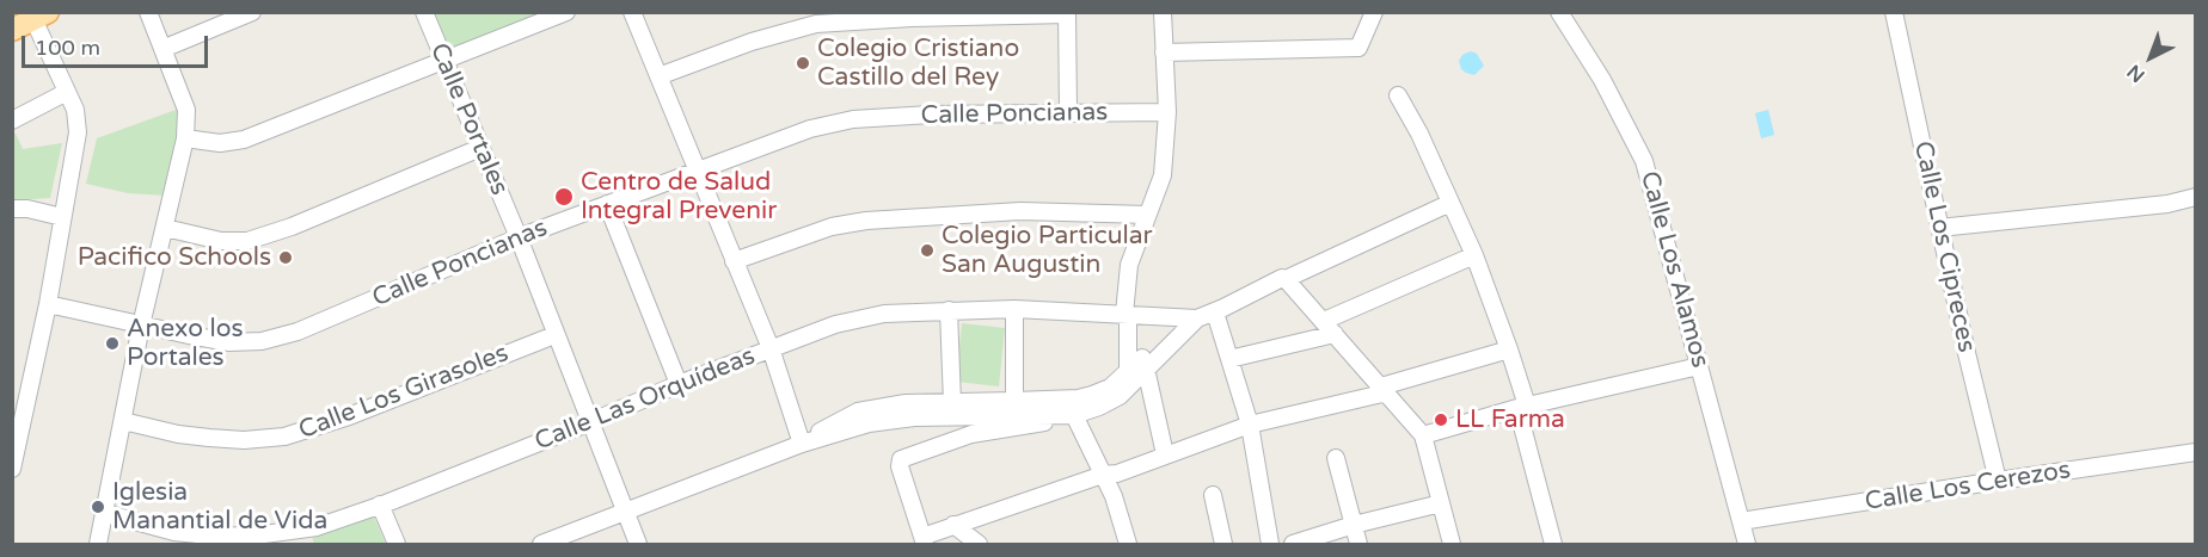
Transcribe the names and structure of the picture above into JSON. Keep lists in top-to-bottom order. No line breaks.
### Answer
{"streets":{"street":["Calle Poncianas","Calle Portales","Calle Los Cipreces","Calle Los Alamos","Calle Los Girasoles","Calle Las Orquídeas","Calle Los Cerezos"]},"crossings":[["Calle Poncianas","Calle Portales"],["Calle Portales","Calle Los Girasoles"],["Calle Portales","Calle Las Orquídeas"],["Calle Los Cipreces","Calle Los Cerezos"],["Calle Los Alamos","Calle Los Cerezos"]],"places":["Colegio Cristiano Castillo del Rey","Centro de Salud Integral Prevenir","Colegio Particular San Augustin","Pacifico Schools","Anexo los Portales","LL Farma","Iglesia Manantial de Vida"],"scale_bar":"100 m","north":"bottom left"}
